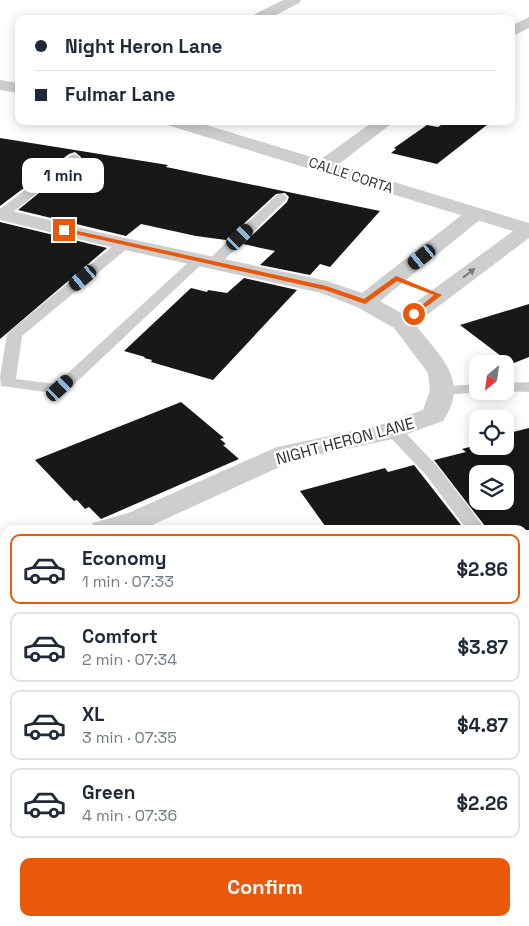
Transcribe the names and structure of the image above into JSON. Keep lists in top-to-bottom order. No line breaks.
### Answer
{"streets":{"street":["CALLE CORTA","NIGHT HERON LANE"]},"north":"bottom left","page":{"banner":["Night Heron Lane","Fulmar Lane"],"bubble":"1 min","list":[{"name":"Economy","note":"1 min · 07:33","value":"$2.86"},{"name":"Comfort","note":"2 min · 07:34","value":"$3.87"},{"name":"XL","note":"3 min · 07:35","value":"$4.87"},{"name":"Green","note":"4 min · 07:36","value":"$2.26"}],"buttons":"Confirm"}}
